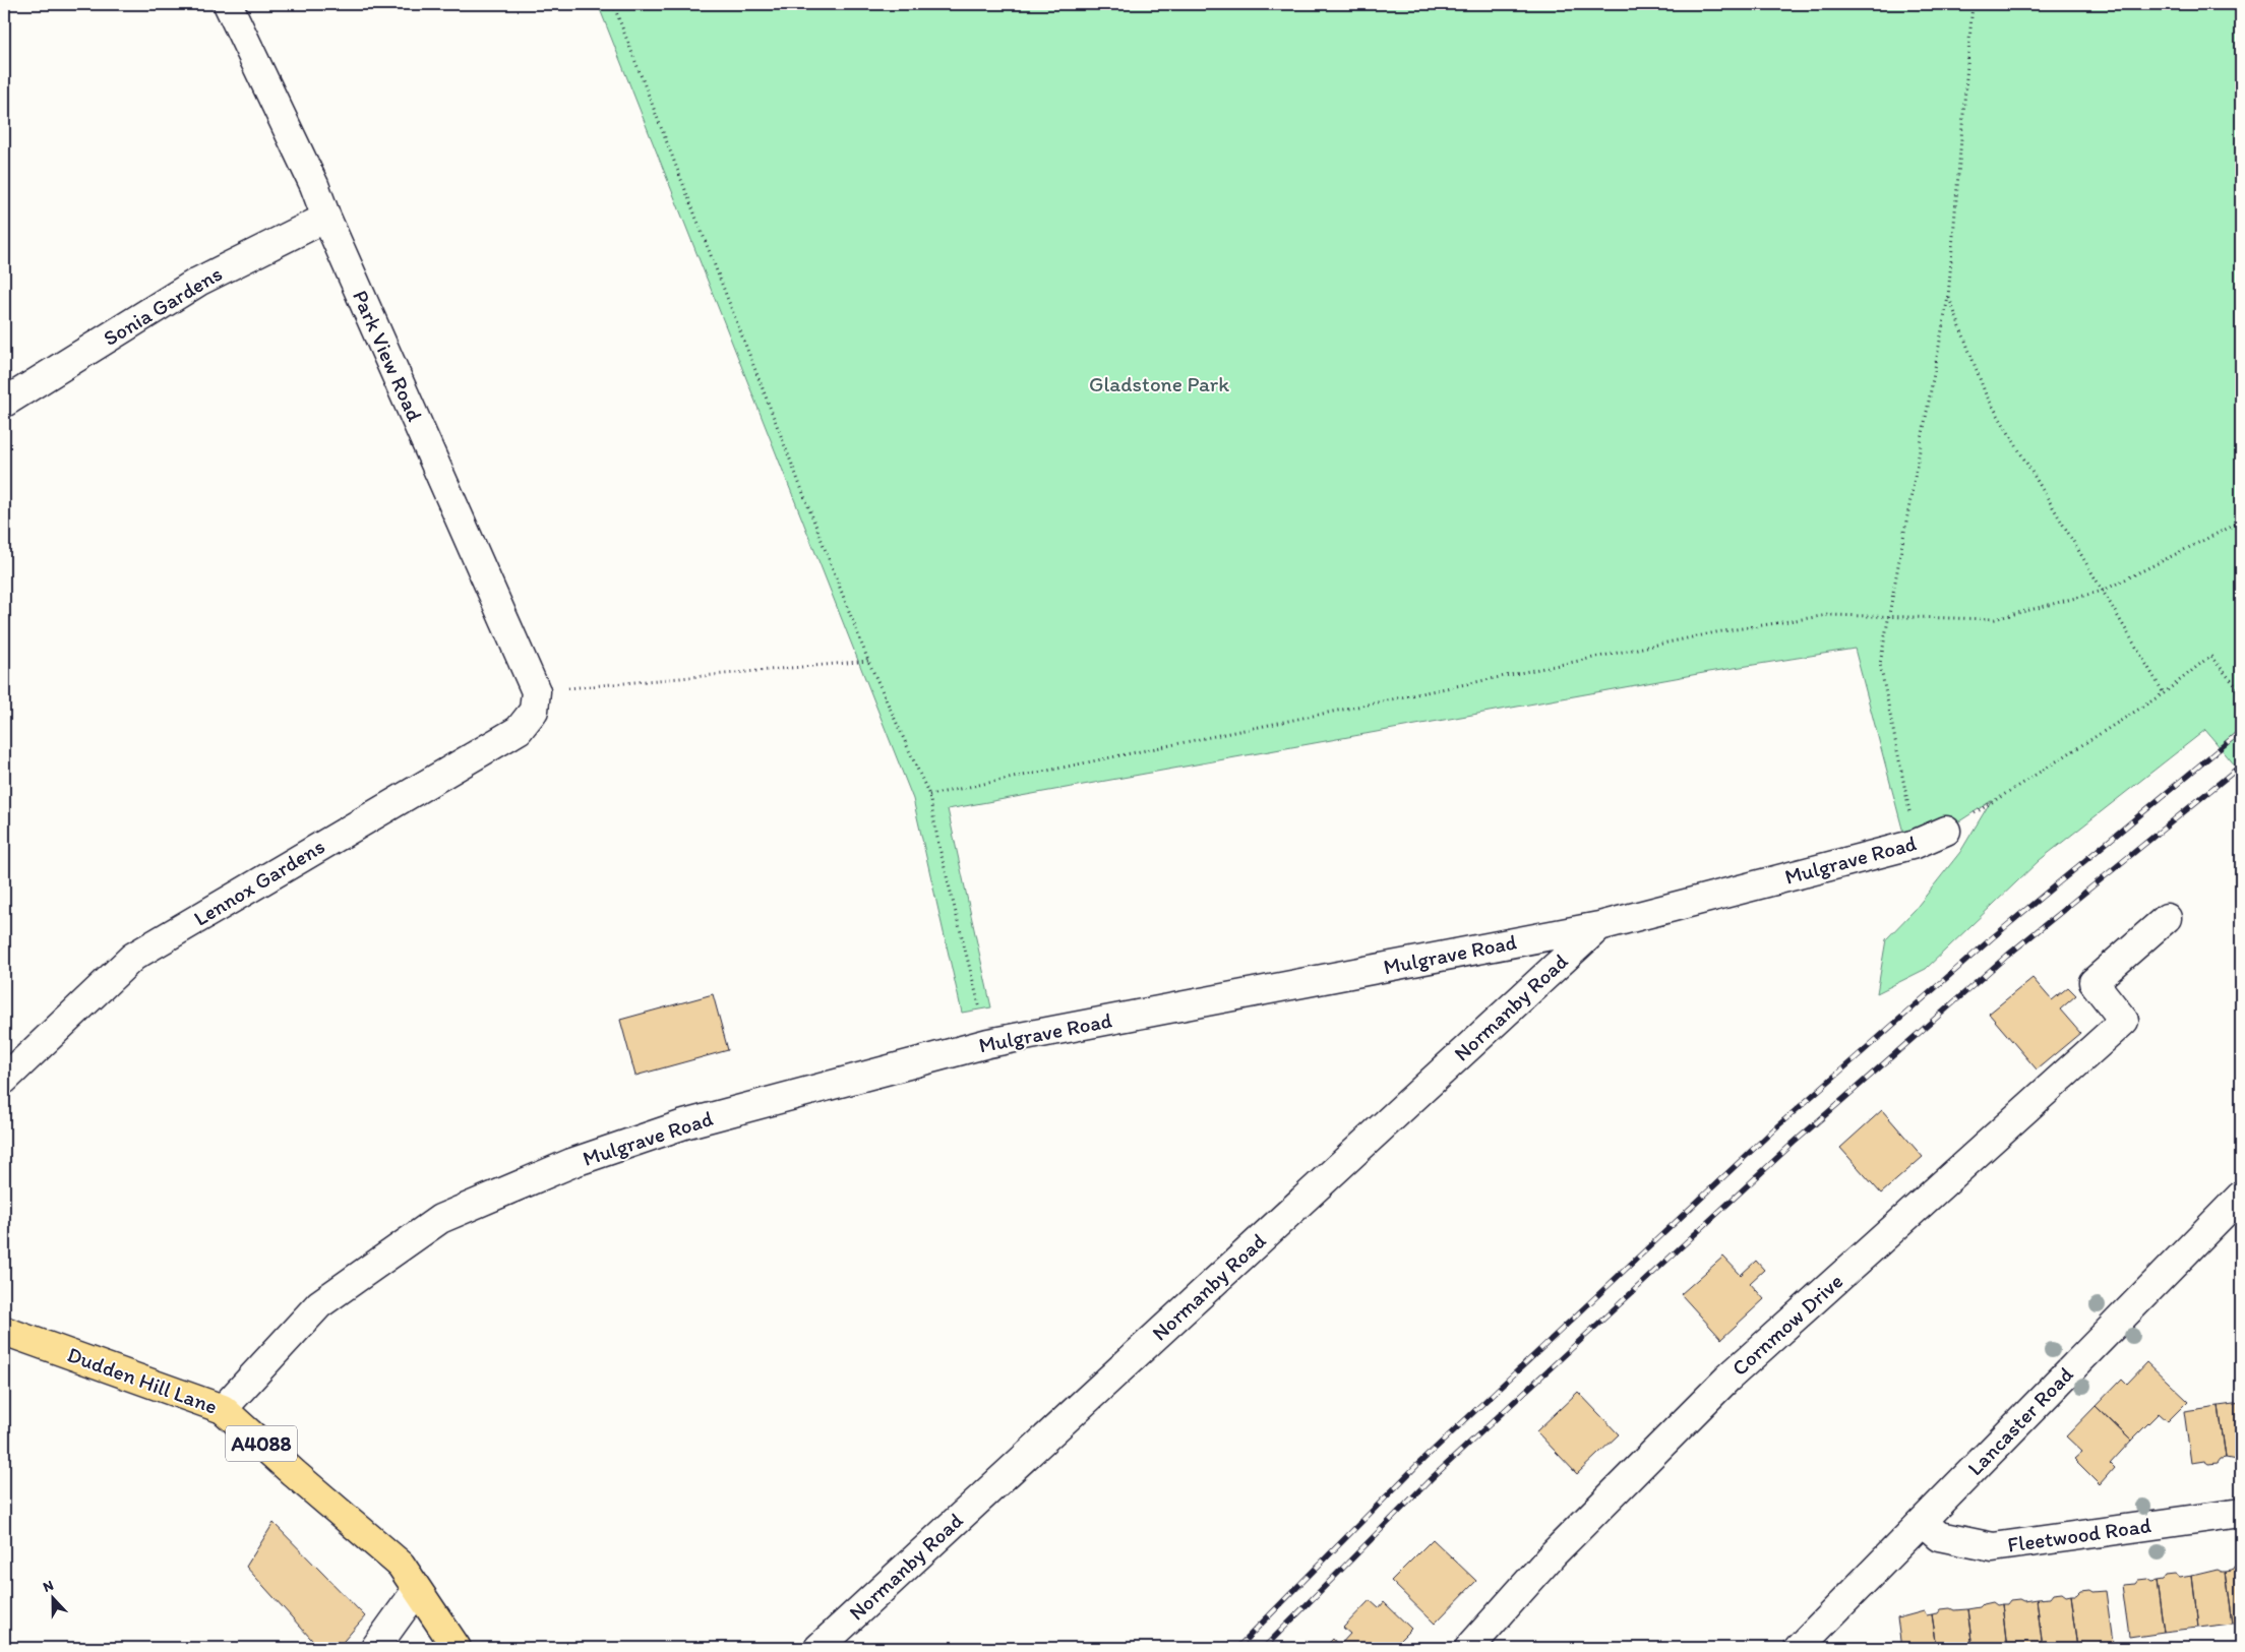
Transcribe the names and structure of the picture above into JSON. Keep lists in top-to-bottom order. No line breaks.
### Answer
{"streets":{"main road":["Dudden Hill Lane","A4088"],"street":["Sonia Gardens","Park View Road","Mulgrave Road","Lennox Gardens","Normanby Road","Cornmow Drive","Lancaster Road","Fleetwood Road"]},"crossings":[["Sonia Gardens","Park View Road"],["Park View Road","Lennox Gardens"],["Mulgrave Road","Normanby Road"],["Mulgrave Road","Dudden Hill Lane"],["Lancaster Road","Fleetwood Road"]],"parks":["Gladstone Park"],"north":"top"}
